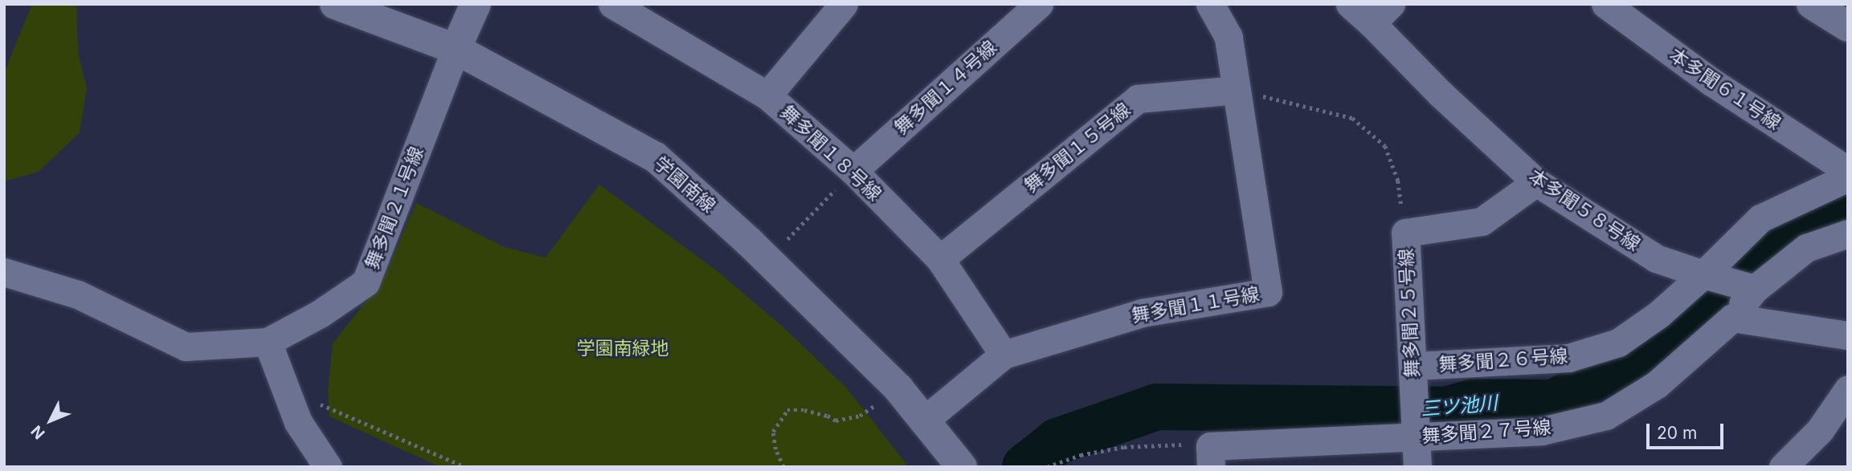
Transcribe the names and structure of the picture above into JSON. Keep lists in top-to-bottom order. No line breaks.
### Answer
{"streets":{"street":["舞多聞１４号線","本多聞６１号線","舞多聞１５号線","舞多聞１８号線","学園南線","舞多聞２１号線","本多聞５８号線","舞多聞１１号線","舞多聞２５号線","舞多聞２６号線","舞多聞２７号線"]},"crossings":[["舞多聞１４号線","舞多聞１８号線"],["舞多聞１５号線","舞多聞１８号線"],["舞多聞１５号線","舞多聞１１号線"],["舞多聞１８号線","舞多聞１１号線"],["学園南線","舞多聞２１号線"],["学園南線","舞多聞１１号線"],["本多聞５８号線","舞多聞２５号線"],["本多聞５８号線","舞多聞２６号線"],["本多聞５８号線","舞多聞２７号線"],["舞多聞２５号線","舞多聞２６号線"],["舞多聞２５号線","舞多聞２７号線"]],"water":["三ツ池川"],"parks":["学園南緑地"],"scale_bar":"20 m","north":"bottom left"}
